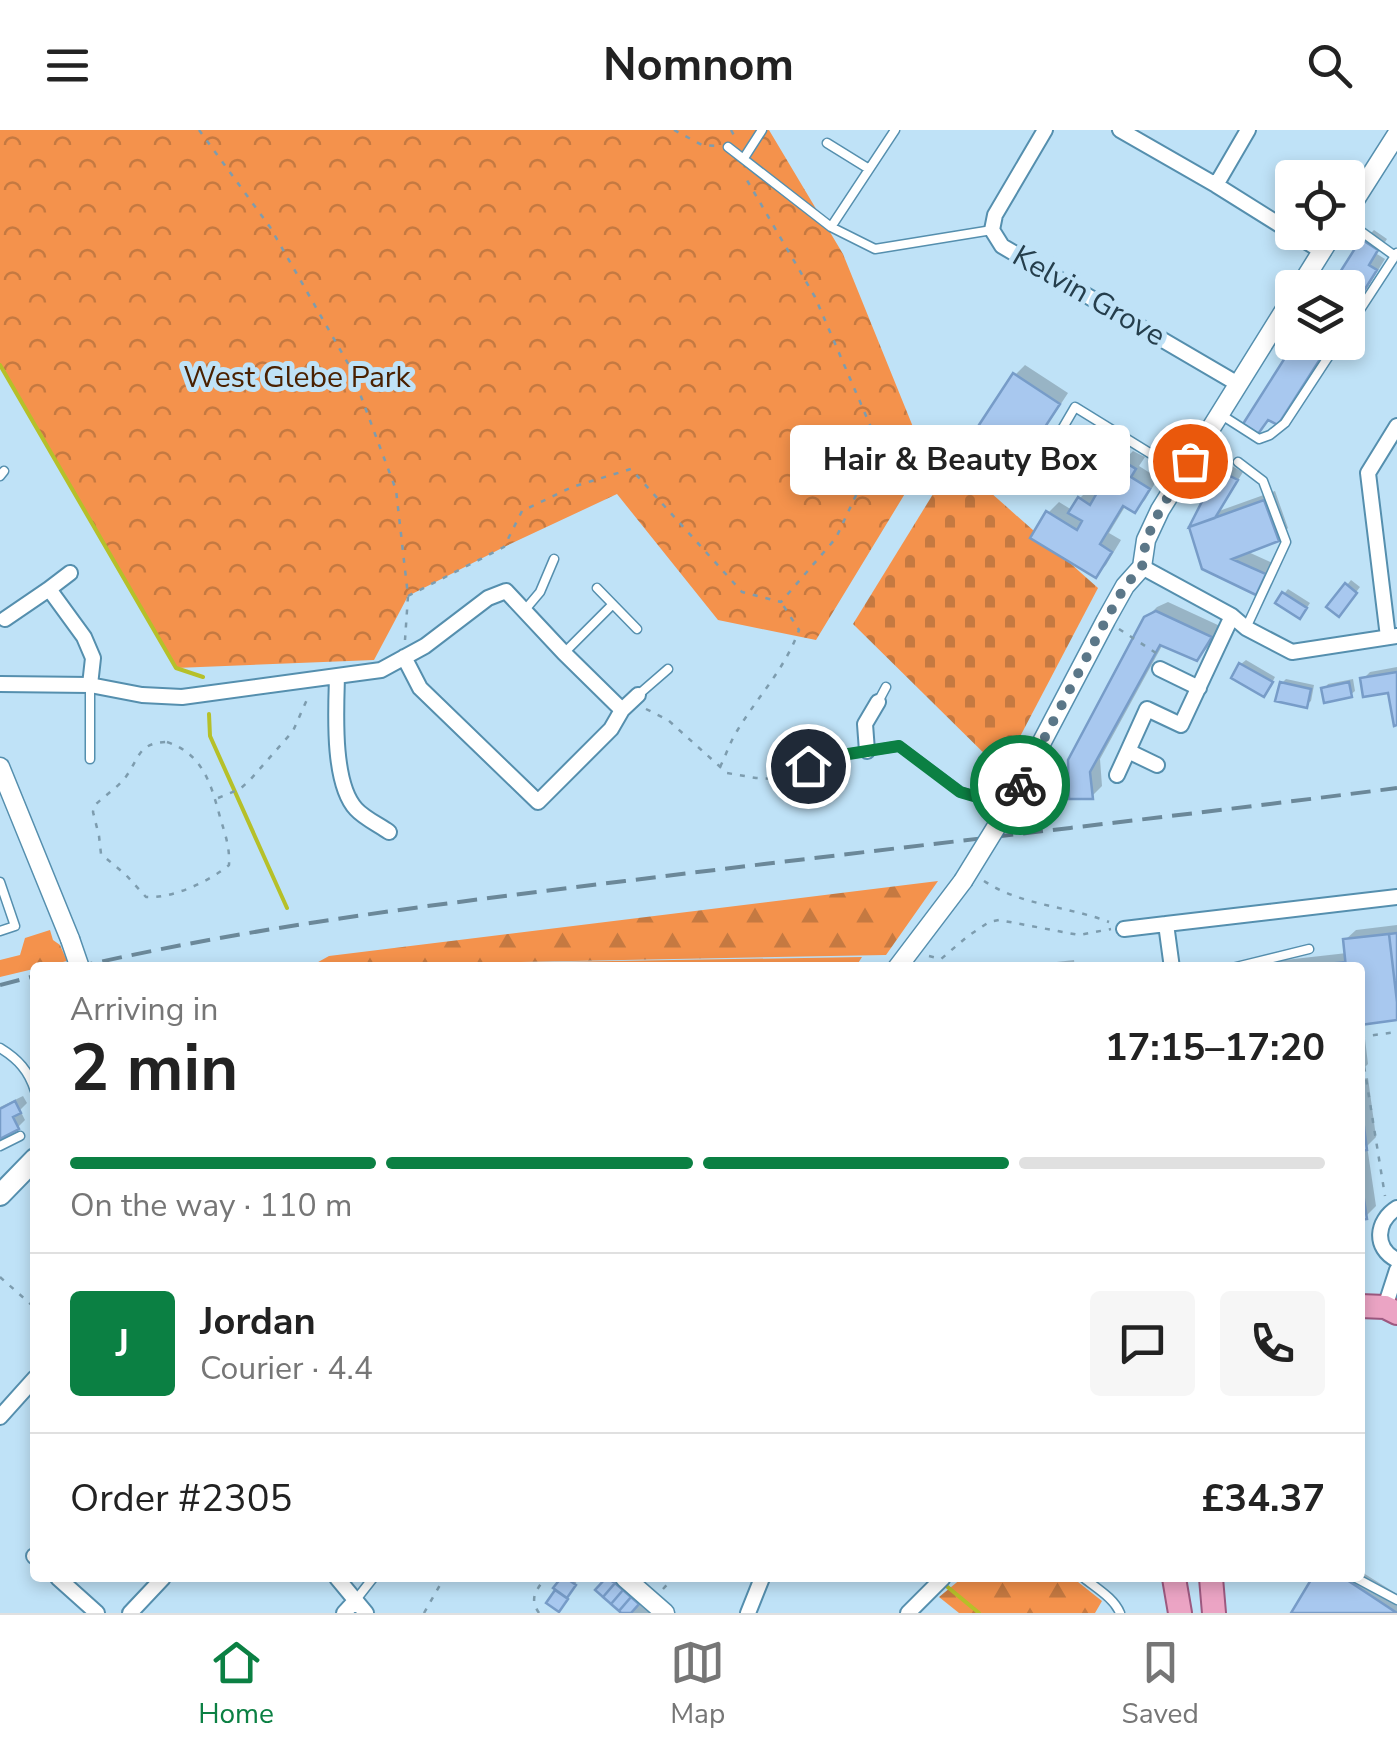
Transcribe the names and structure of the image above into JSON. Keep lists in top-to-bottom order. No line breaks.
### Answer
{"streets":{"street":["Kelvin Grove"]},"parks":["West Glebe Park"],"places":["Hair & Beauty Box"],"page":{"header":"Nomnom","bubble":"Hair & Beauty Box","heading":["2 min","Arriving in","17:15–17:20"],"panel":["Jordan","Courier · 4.4","Order #2305","£34.37"],"bar":"On the way · 110 m","round":"J","tabs":["Home","Map","Saved"]}}
